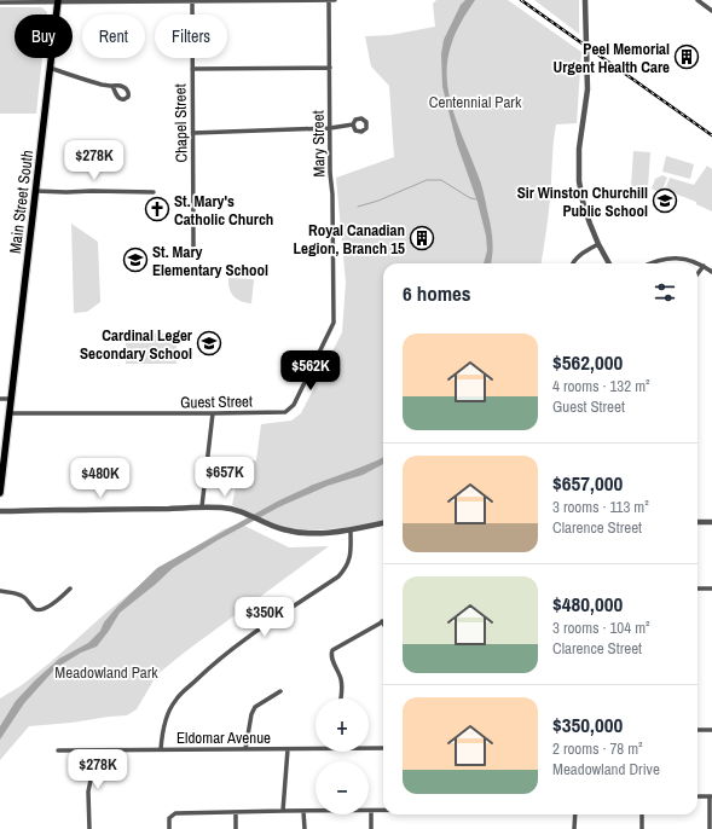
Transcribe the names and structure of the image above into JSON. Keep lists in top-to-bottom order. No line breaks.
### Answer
{"streets":{"main road":["Main Street South"],"street":["Chapel Street","Mary Street","Guest Street","Eldomar Avenue"]},"crossings":[["Mary Street","Guest Street"],["Main Street South","Guest Street"]],"parks":["Centennial Park","Meadowland Park"],"places":{"building":["Peel Memorial Urgent Health Care","Royal Canadian Legion, Branch 15"],"school or university":["Sir Winston Churchill Public School","St. Mary Elementary School","Cardinal Leger Secondary School"],"church":["St. Mary's Catholic Church"]},"page":{"chip":["Buy","Rent","Filters"],"price":["$278K","$562K","$657K","$480K","$350K","$278K"],"heading":"6 homes","list":[{"name":"$562,000","note":"4 rooms · 132 m² · Guest Street"},{"name":"$657,000","note":"3 rooms · 113 m² · Clarence Street"},{"name":"$480,000","note":"3 rooms · 104 m² · Clarence Street"},{"name":"$350,000","note":"2 rooms · 78 m² · Meadowland Drive"}],"map_buttons":["+","−"]}}
